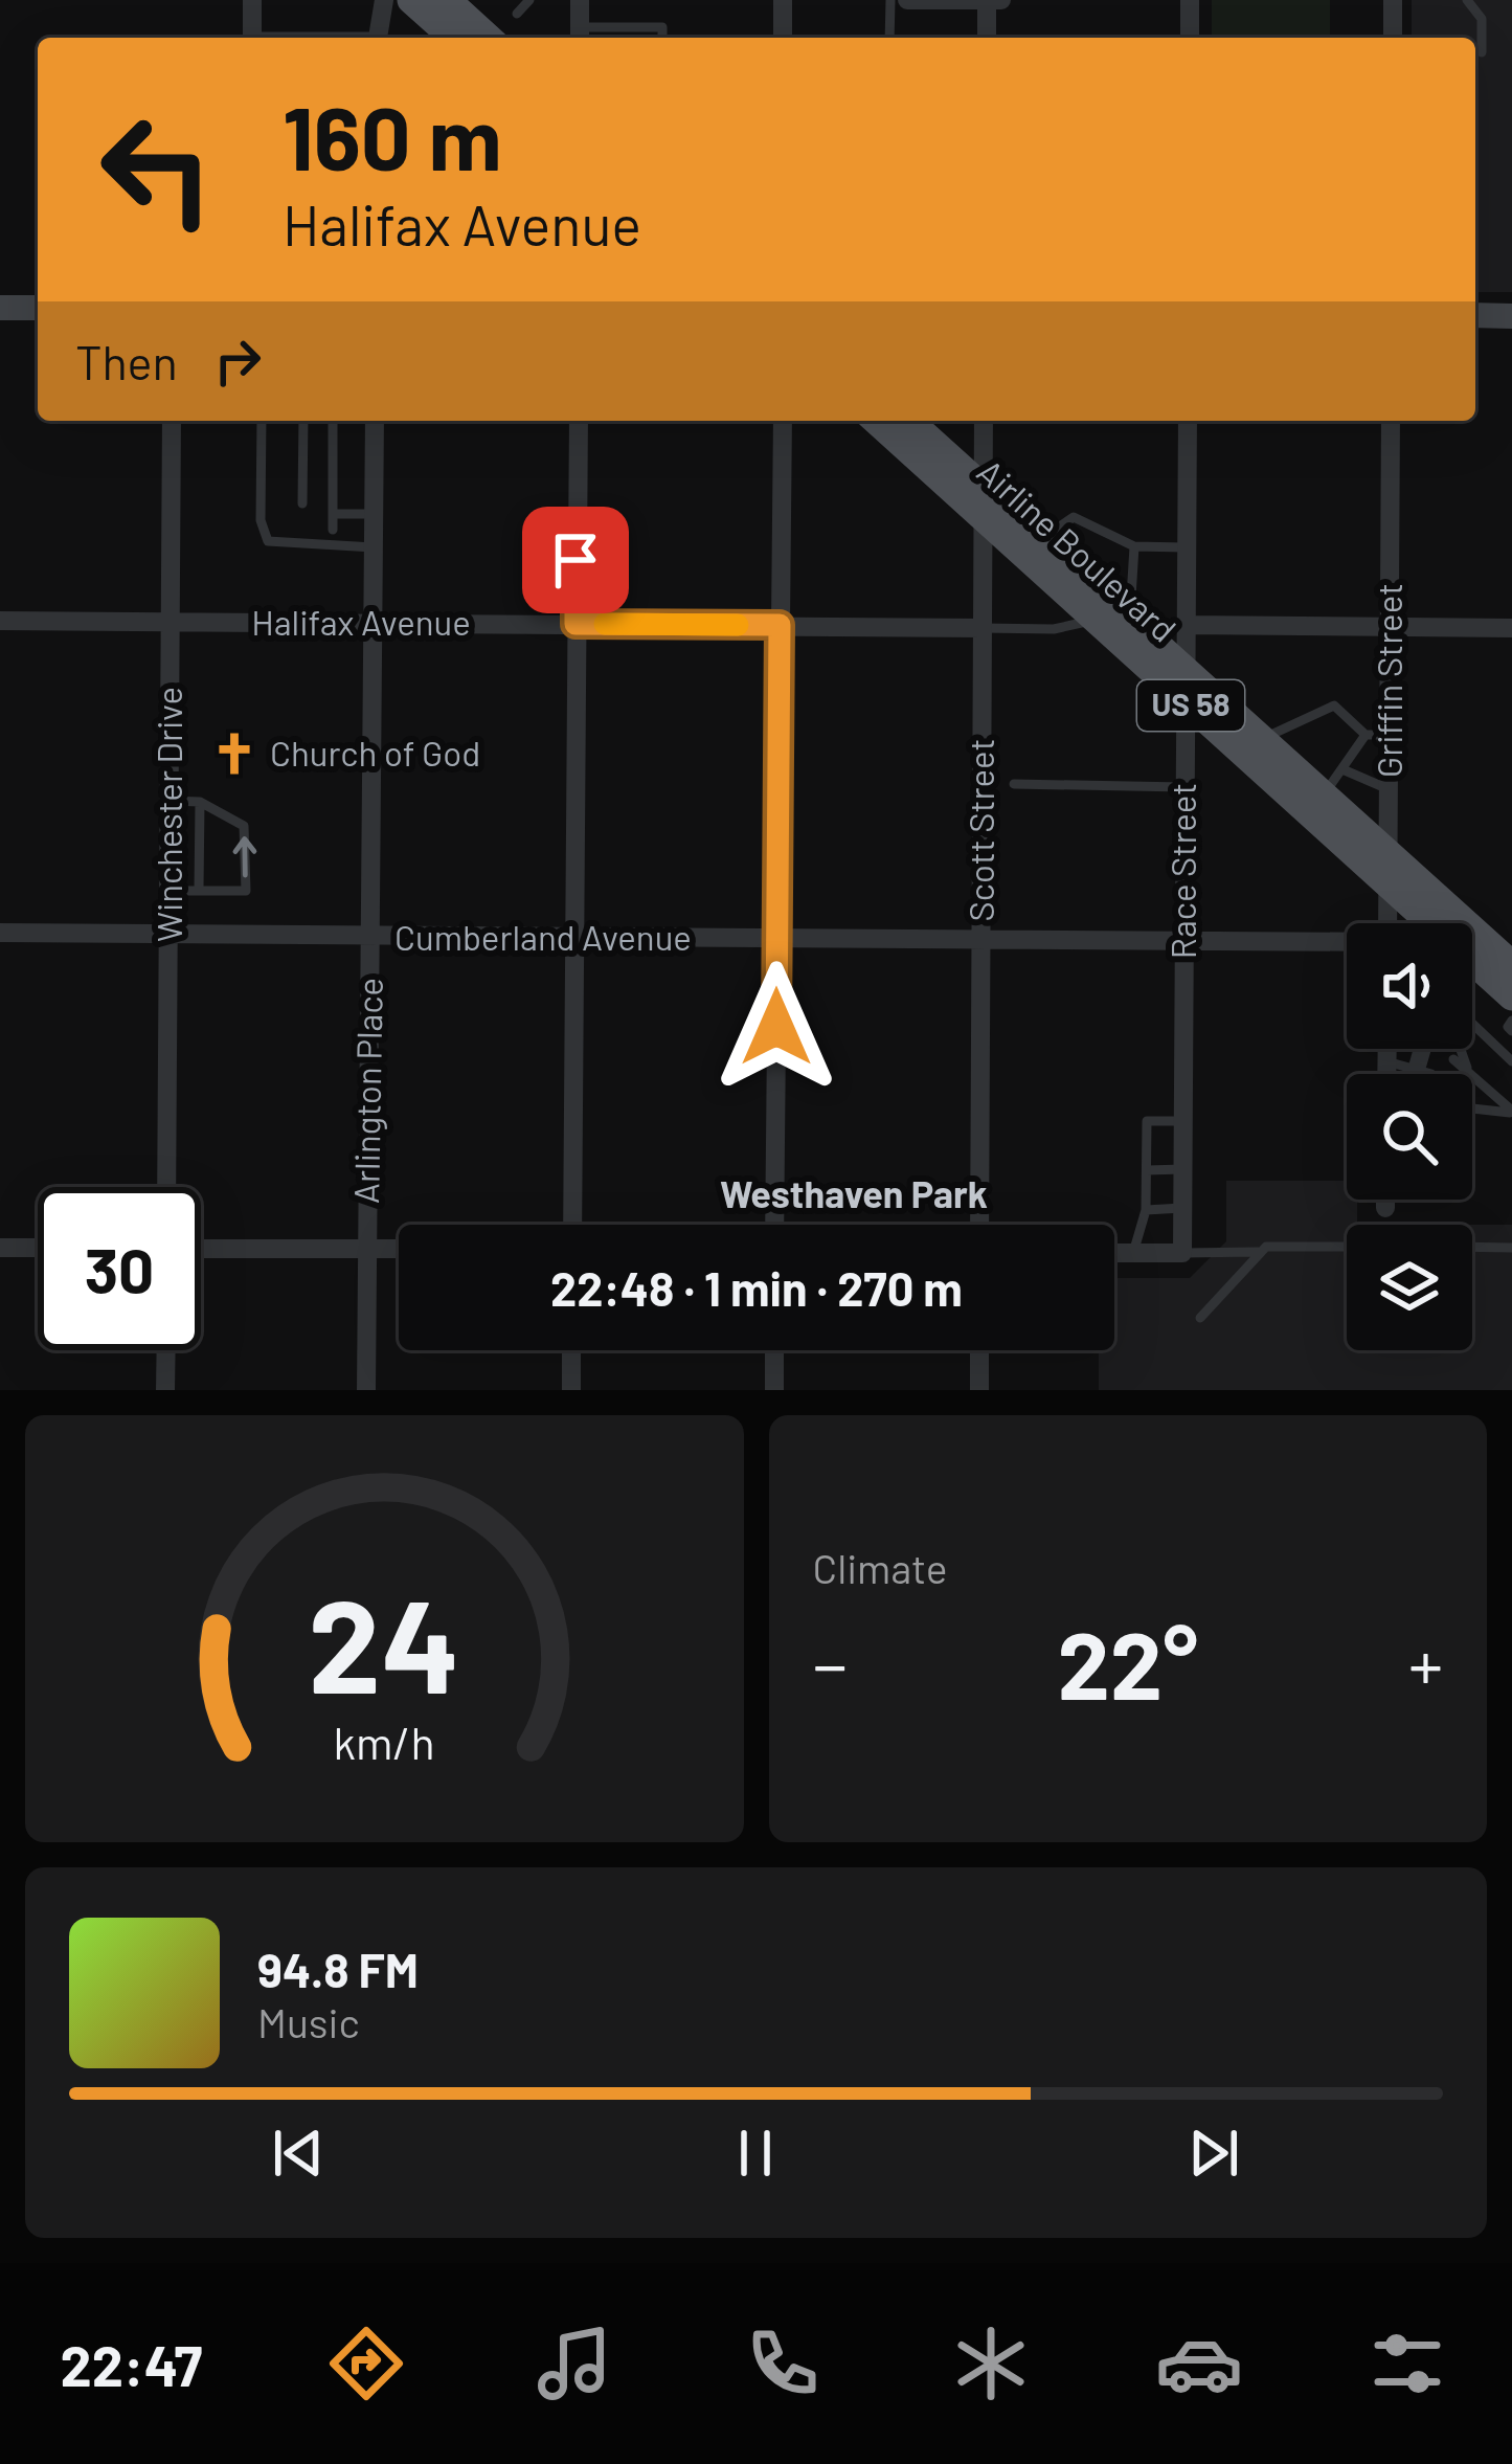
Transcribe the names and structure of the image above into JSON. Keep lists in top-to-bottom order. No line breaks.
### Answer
{"streets":{"main road":["Airline Boulevard","US 58"],"street":["Halifax Avenue","Griffin Street","Winchester Drive","Scott Street","Race Street","Cumberland Avenue","Arlington Place"]},"crossings":[["Airline Boulevard","Halifax Avenue"],["Airline Boulevard","Griffin Street"],["Airline Boulevard","Scott Street"],["Airline Boulevard","Race Street"],["Halifax Avenue","Winchester Drive"],["Halifax Avenue","Scott Street"],["Halifax Avenue","Arlington Place"],["Winchester Drive","Cumberland Avenue"],["Scott Street","Cumberland Avenue"],["Race Street","Cumberland Avenue"],["Cumberland Avenue","Arlington Place"]],"districts":["Westhaven Park"],"places":{"church":["Church of God"]},"page":{"turn":["160 m","Halifax Avenue"],"then":"Then","limit":"30","trip":"22:48 · 1 min · 270 m","tile":"Climate","heat":["−","22°","+"],"song":["94.8 FM","Music"],"tabs":"22:47","gauge":["24","km/h"]}}
